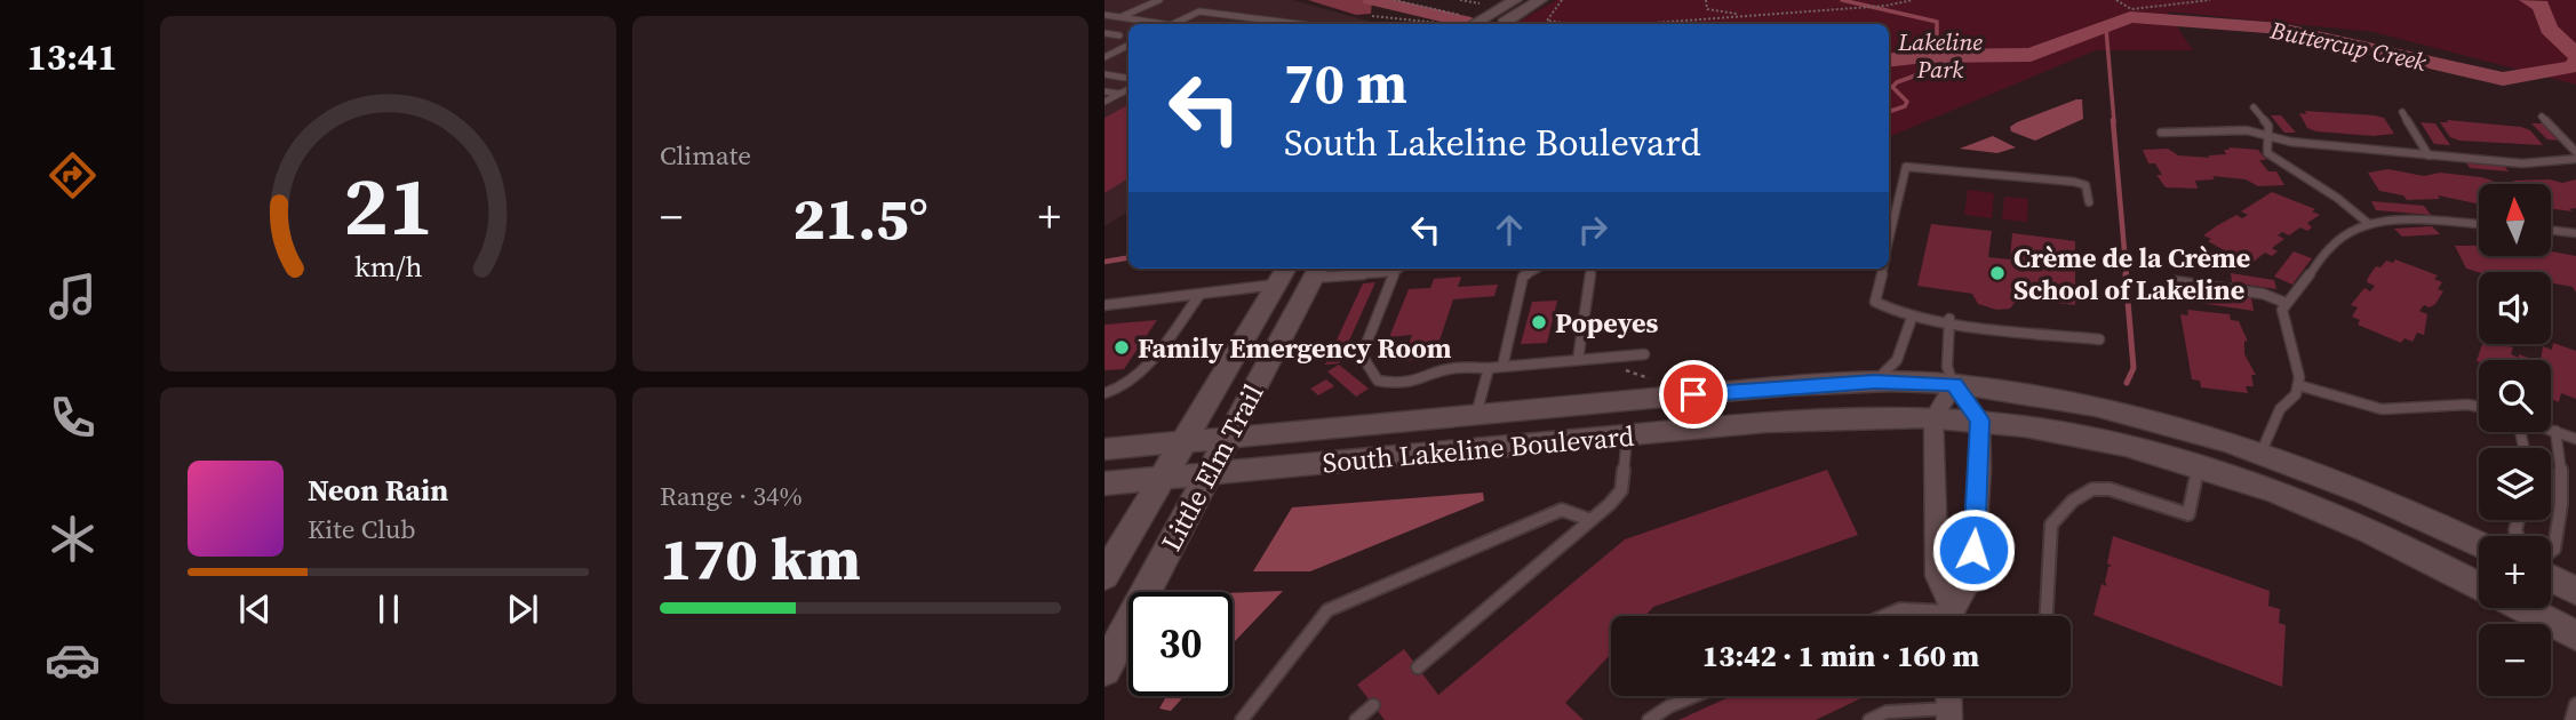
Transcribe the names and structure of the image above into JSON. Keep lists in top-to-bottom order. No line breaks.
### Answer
{"streets":{"main road":["South Lakeline Boulevard","Little Elm Trail"]},"crossings":[["South Lakeline Boulevard","Little Elm Trail"]],"water":["Buttercup Creek"],"parks":["Lakeline Park"],"places":["Crème de la Crème School of Lakeline","Popeyes","Family Emergency Room"],"north":"top","page":{"tabs":"13:41","tile":["Climate",["Range · 34%","170 km"]],"turn":["70 m","South Lakeline Boulevard"],"map_buttons":["+","−"],"heat":["−","21.5°","+"],"song":["Neon Rain","Kite Club"],"limit":"30","trip":"13:42 · 1 min · 160 m","gauge":["21","km/h"]}}
